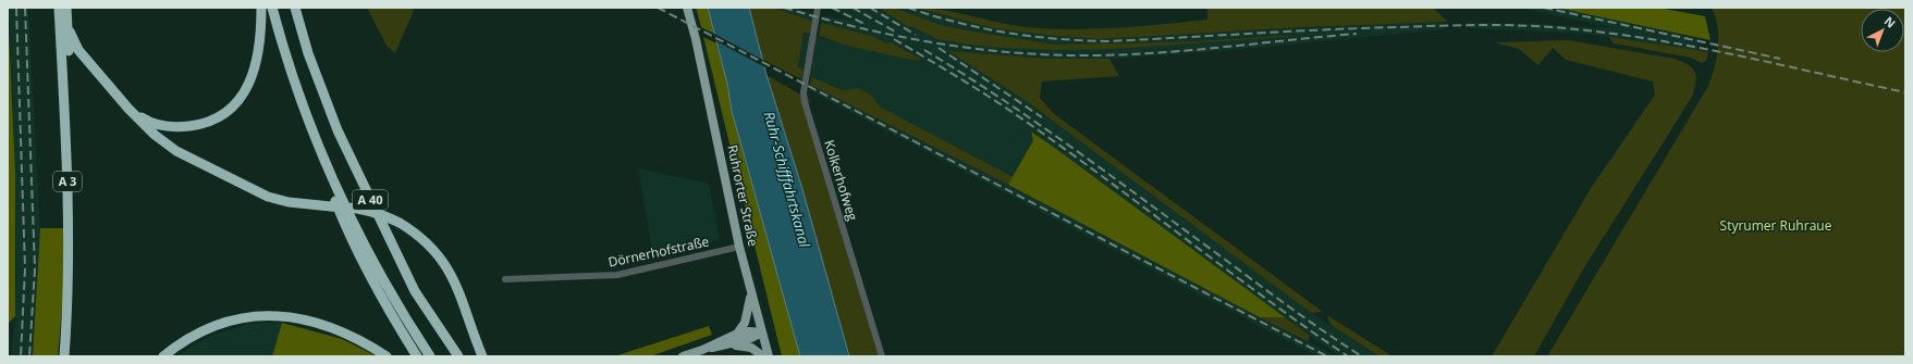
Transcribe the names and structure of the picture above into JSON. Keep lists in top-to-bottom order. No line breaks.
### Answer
{"streets":{"highway":["A 3","A 40"],"main road":["Ruhrorter Straße"],"street":["Kolkerhofweg","Dörnerhofstraße"]},"crossings":[["Ruhrorter Straße","Dörnerhofstraße"]],"water":["Ruhr-Schifffahrtskanal"],"parks":["Styrumer Ruhraue"],"north":"top right"}
